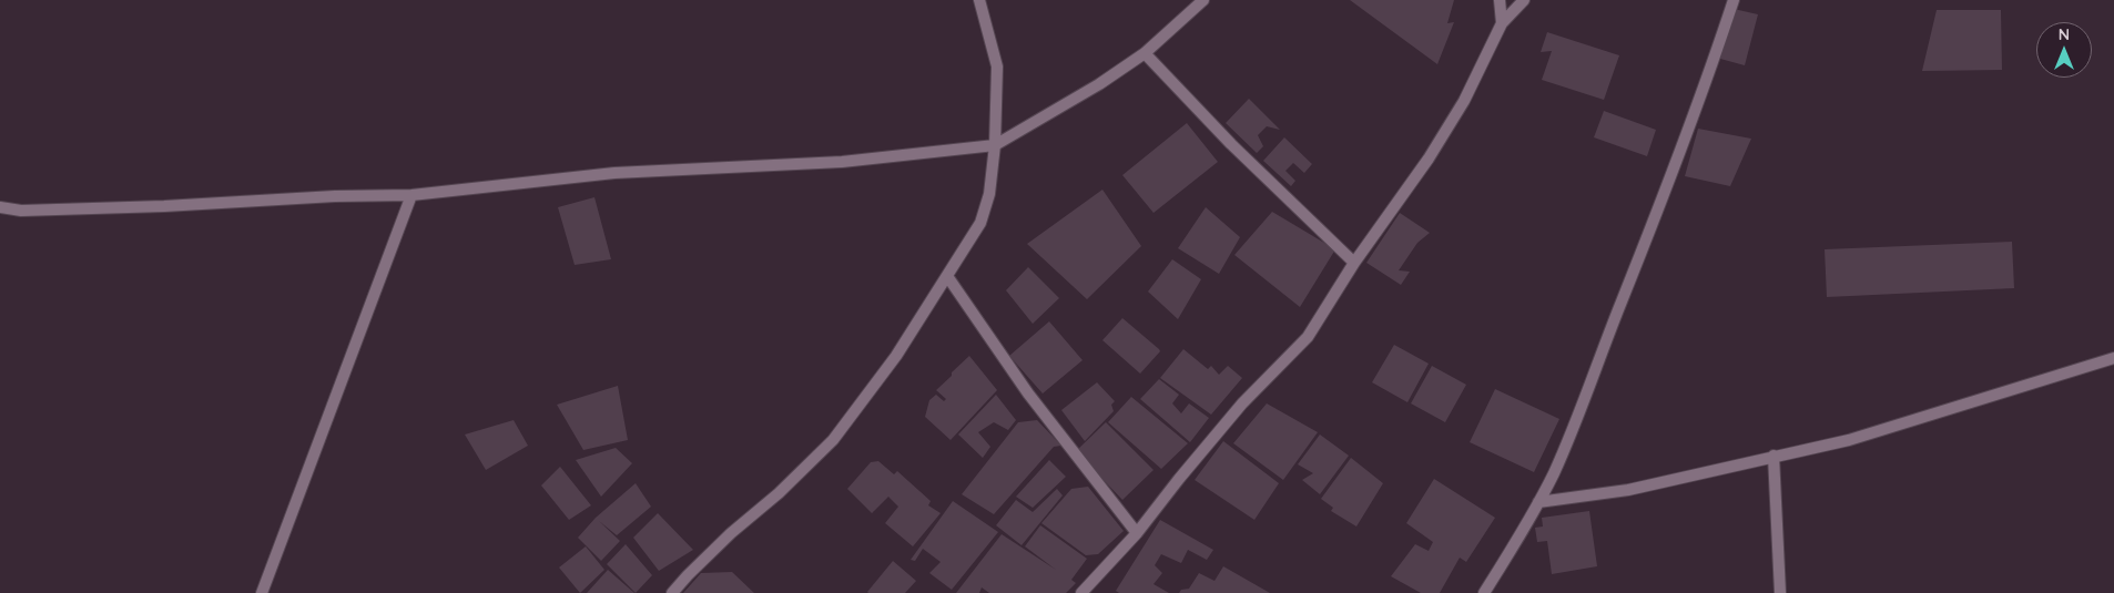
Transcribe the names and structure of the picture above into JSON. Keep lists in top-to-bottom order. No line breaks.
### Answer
{"north":"top"}
